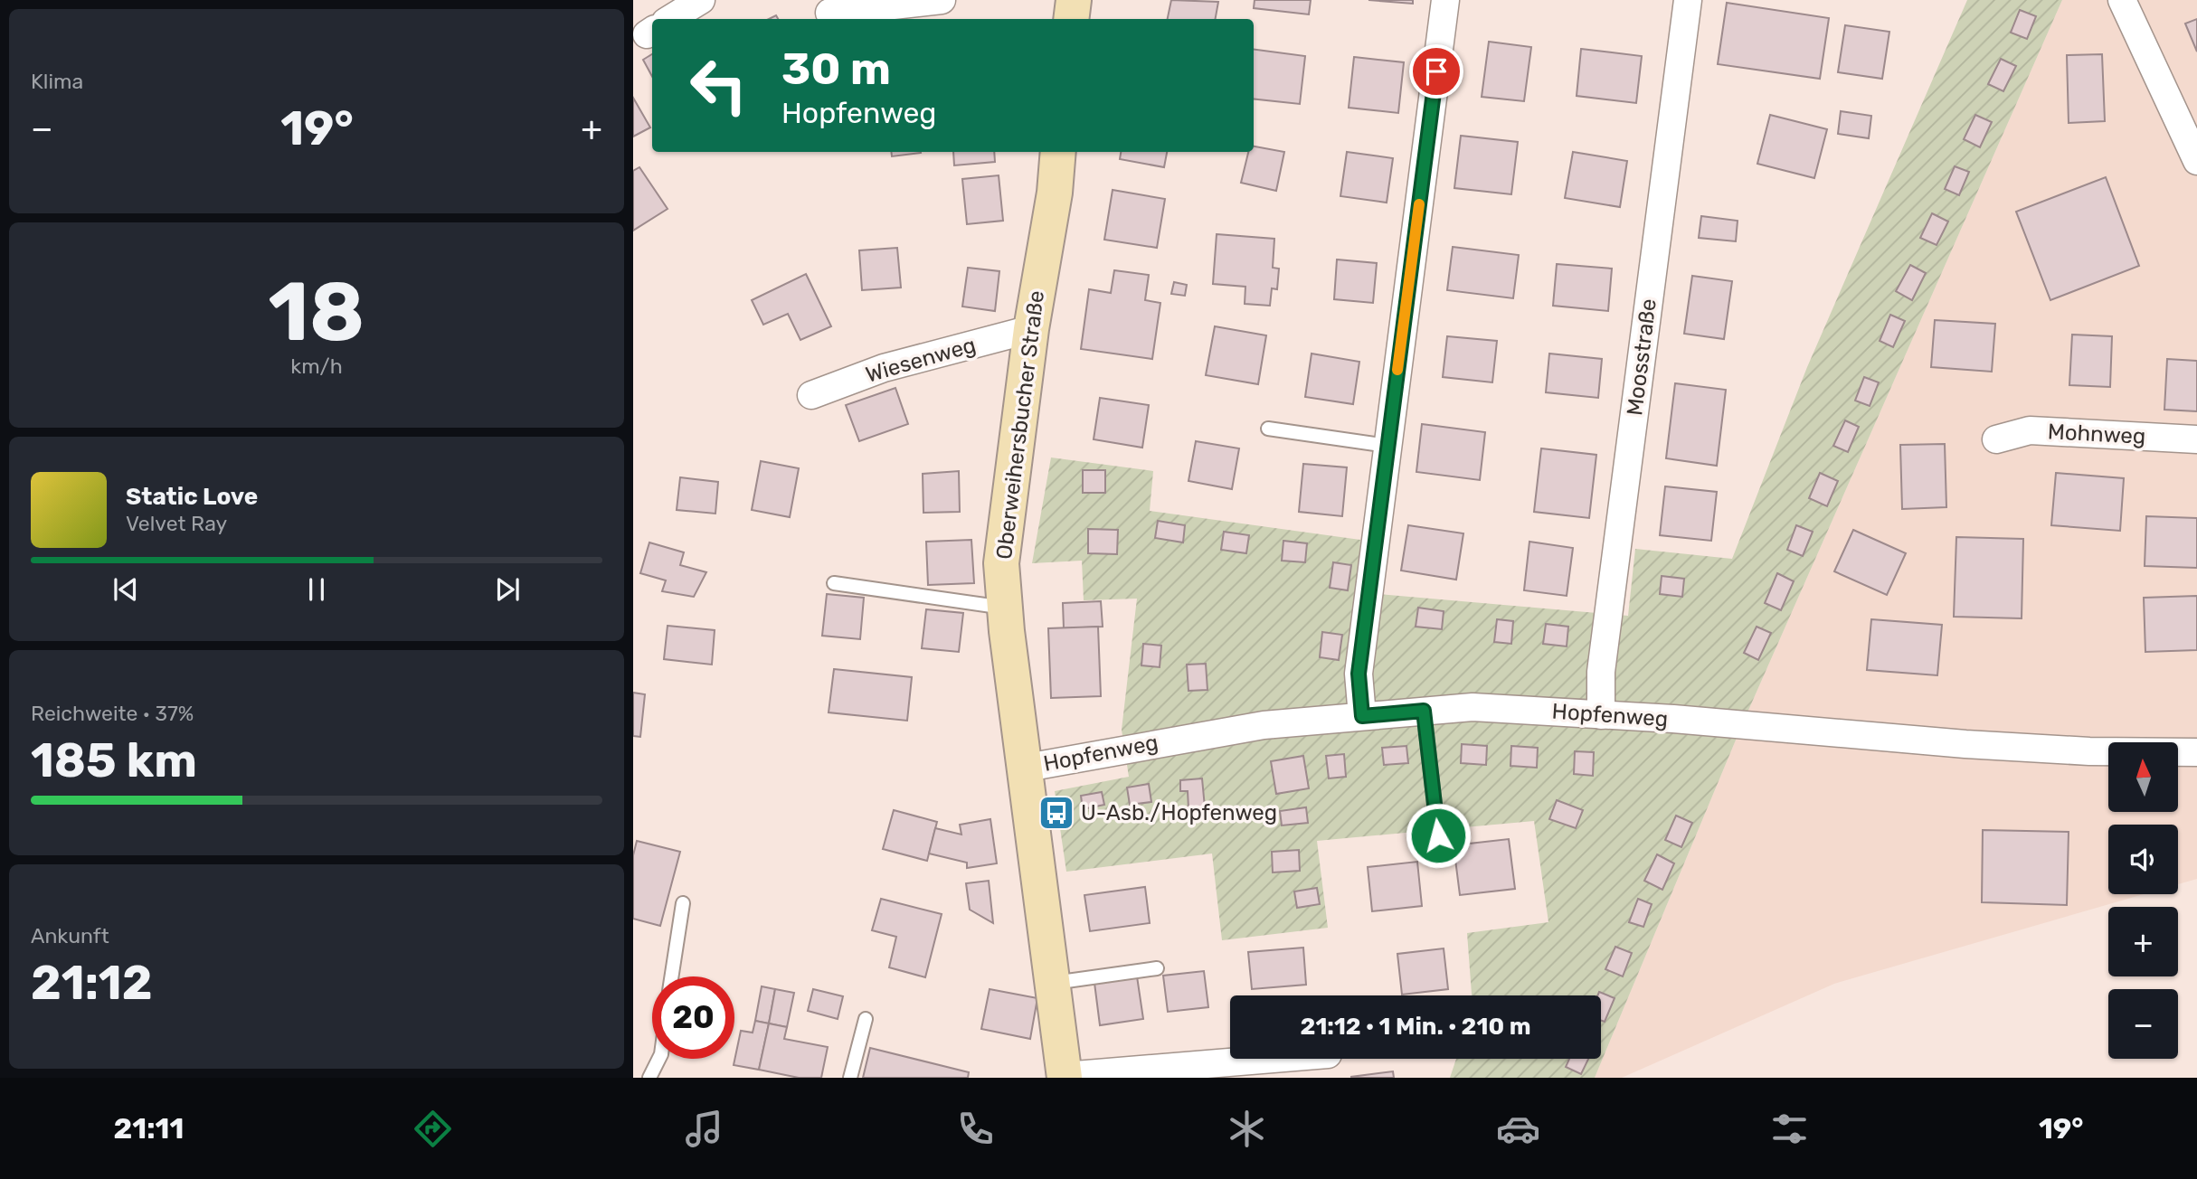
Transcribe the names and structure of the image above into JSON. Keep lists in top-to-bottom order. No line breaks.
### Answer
{"streets":{"street":["Moosstraße","Wiesenweg","Oberweihersbucher Straße","Mohnweg","Hopfenweg"]},"crossings":[["Moosstraße","Hopfenweg"],["Wiesenweg","Oberweihersbucher Straße"],["Oberweihersbucher Straße","Hopfenweg"]],"places":{"bus stop":["U-Asb./Hopfenweg"]},"north":"top","page":{"tile":["Klima",["18","km/h"],["Reichweite · 37%","185 km"],["Ankunft","21:12"]],"turn":["30 m","Hopfenweg"],"heat":["−","19°","+"],"song":["Static Love","Velvet Ray"],"map_buttons":["+","−"],"limit":"20","trip":"21:12 · 1 Min. · 210 m","tabs":["21:11","19°"]}}
